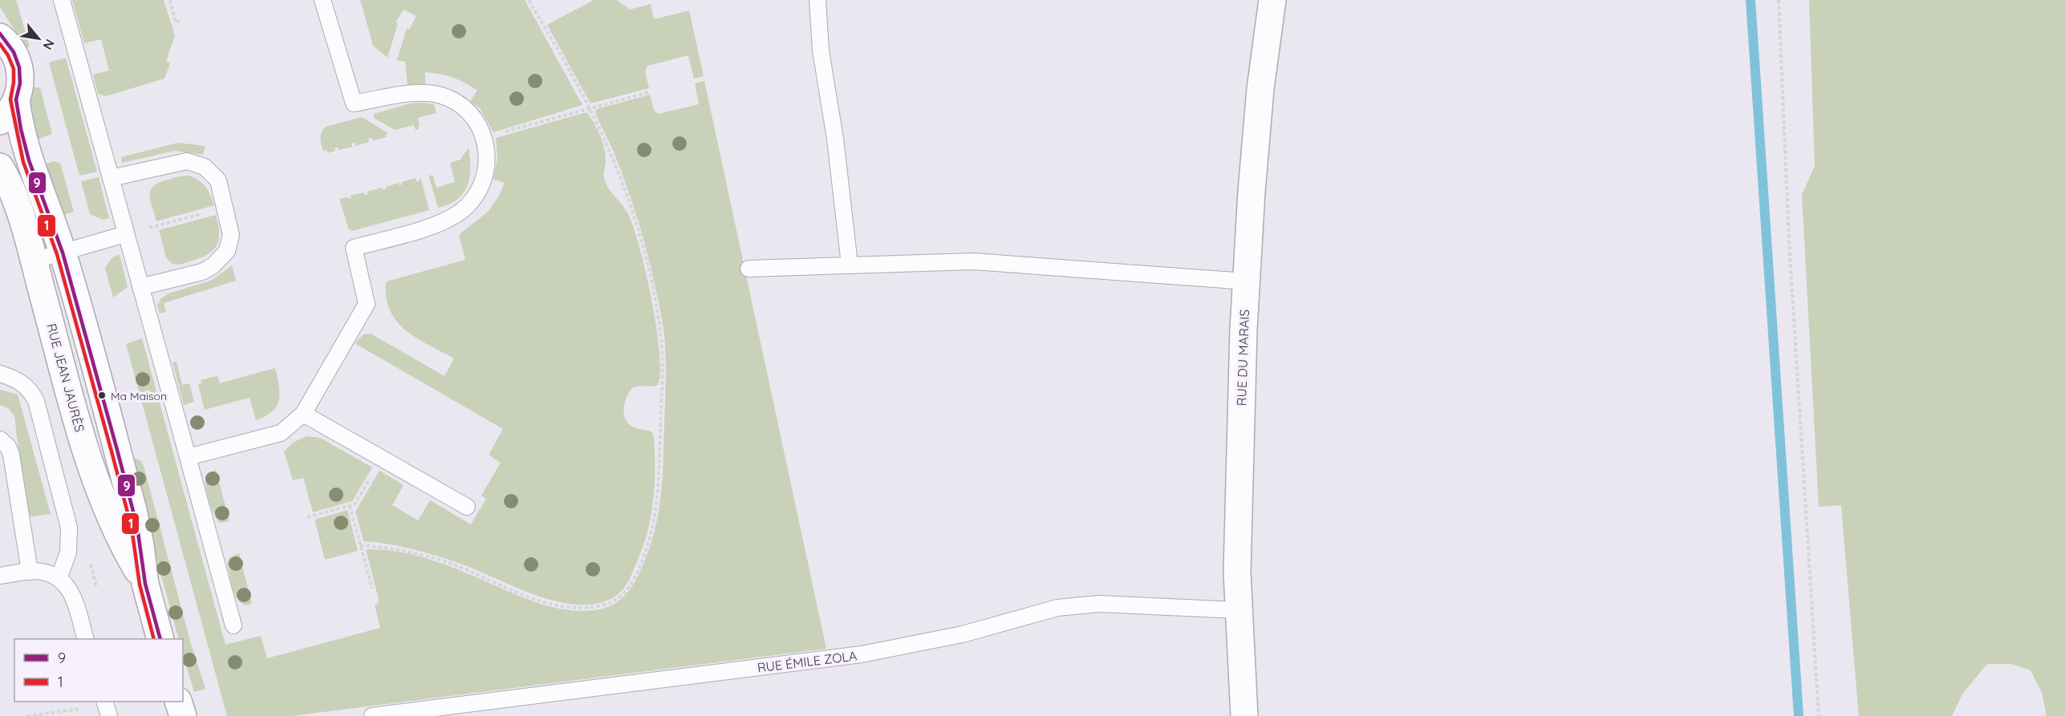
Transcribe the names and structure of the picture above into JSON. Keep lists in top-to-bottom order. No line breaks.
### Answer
{"streets":{"main road":["RUE DU MARAIS","RUE JEAN JAURÈS"],"lane":["RUE ÉMILE ZOLA"]},"crossings":[["RUE DU MARAIS","RUE ÉMILE ZOLA"]],"places":["Ma Maison"],"lines":["transit line 9","transit line 1"],"legend":["9","1"],"north":"bottom right"}
